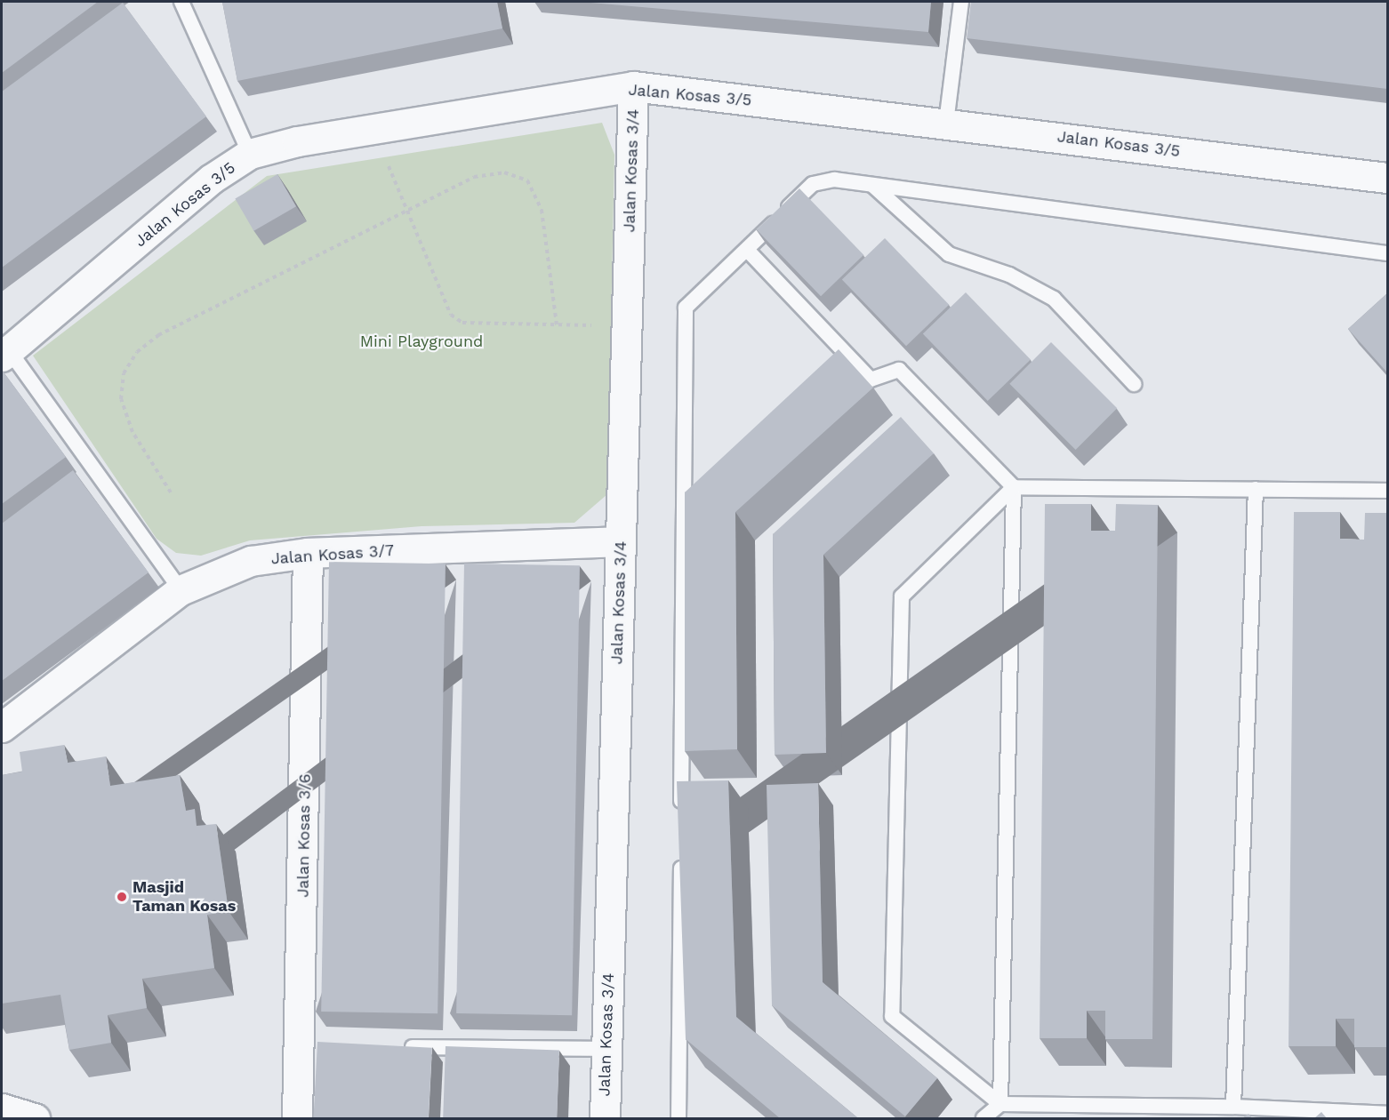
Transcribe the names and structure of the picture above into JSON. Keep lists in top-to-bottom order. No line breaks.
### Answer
{"streets":{"street":["Jalan Kosas 3/5","Jalan Kosas 3/4","Jalan Kosas 3/7","Jalan Kosas 3/6"]},"crossings":[["Jalan Kosas 3/5","Jalan Kosas 3/4"],["Jalan Kosas 3/4","Jalan Kosas 3/7"],["Jalan Kosas 3/7","Jalan Kosas 3/6"]],"parks":["Mini Playground"],"places":["Masjid Taman Kosas"]}
